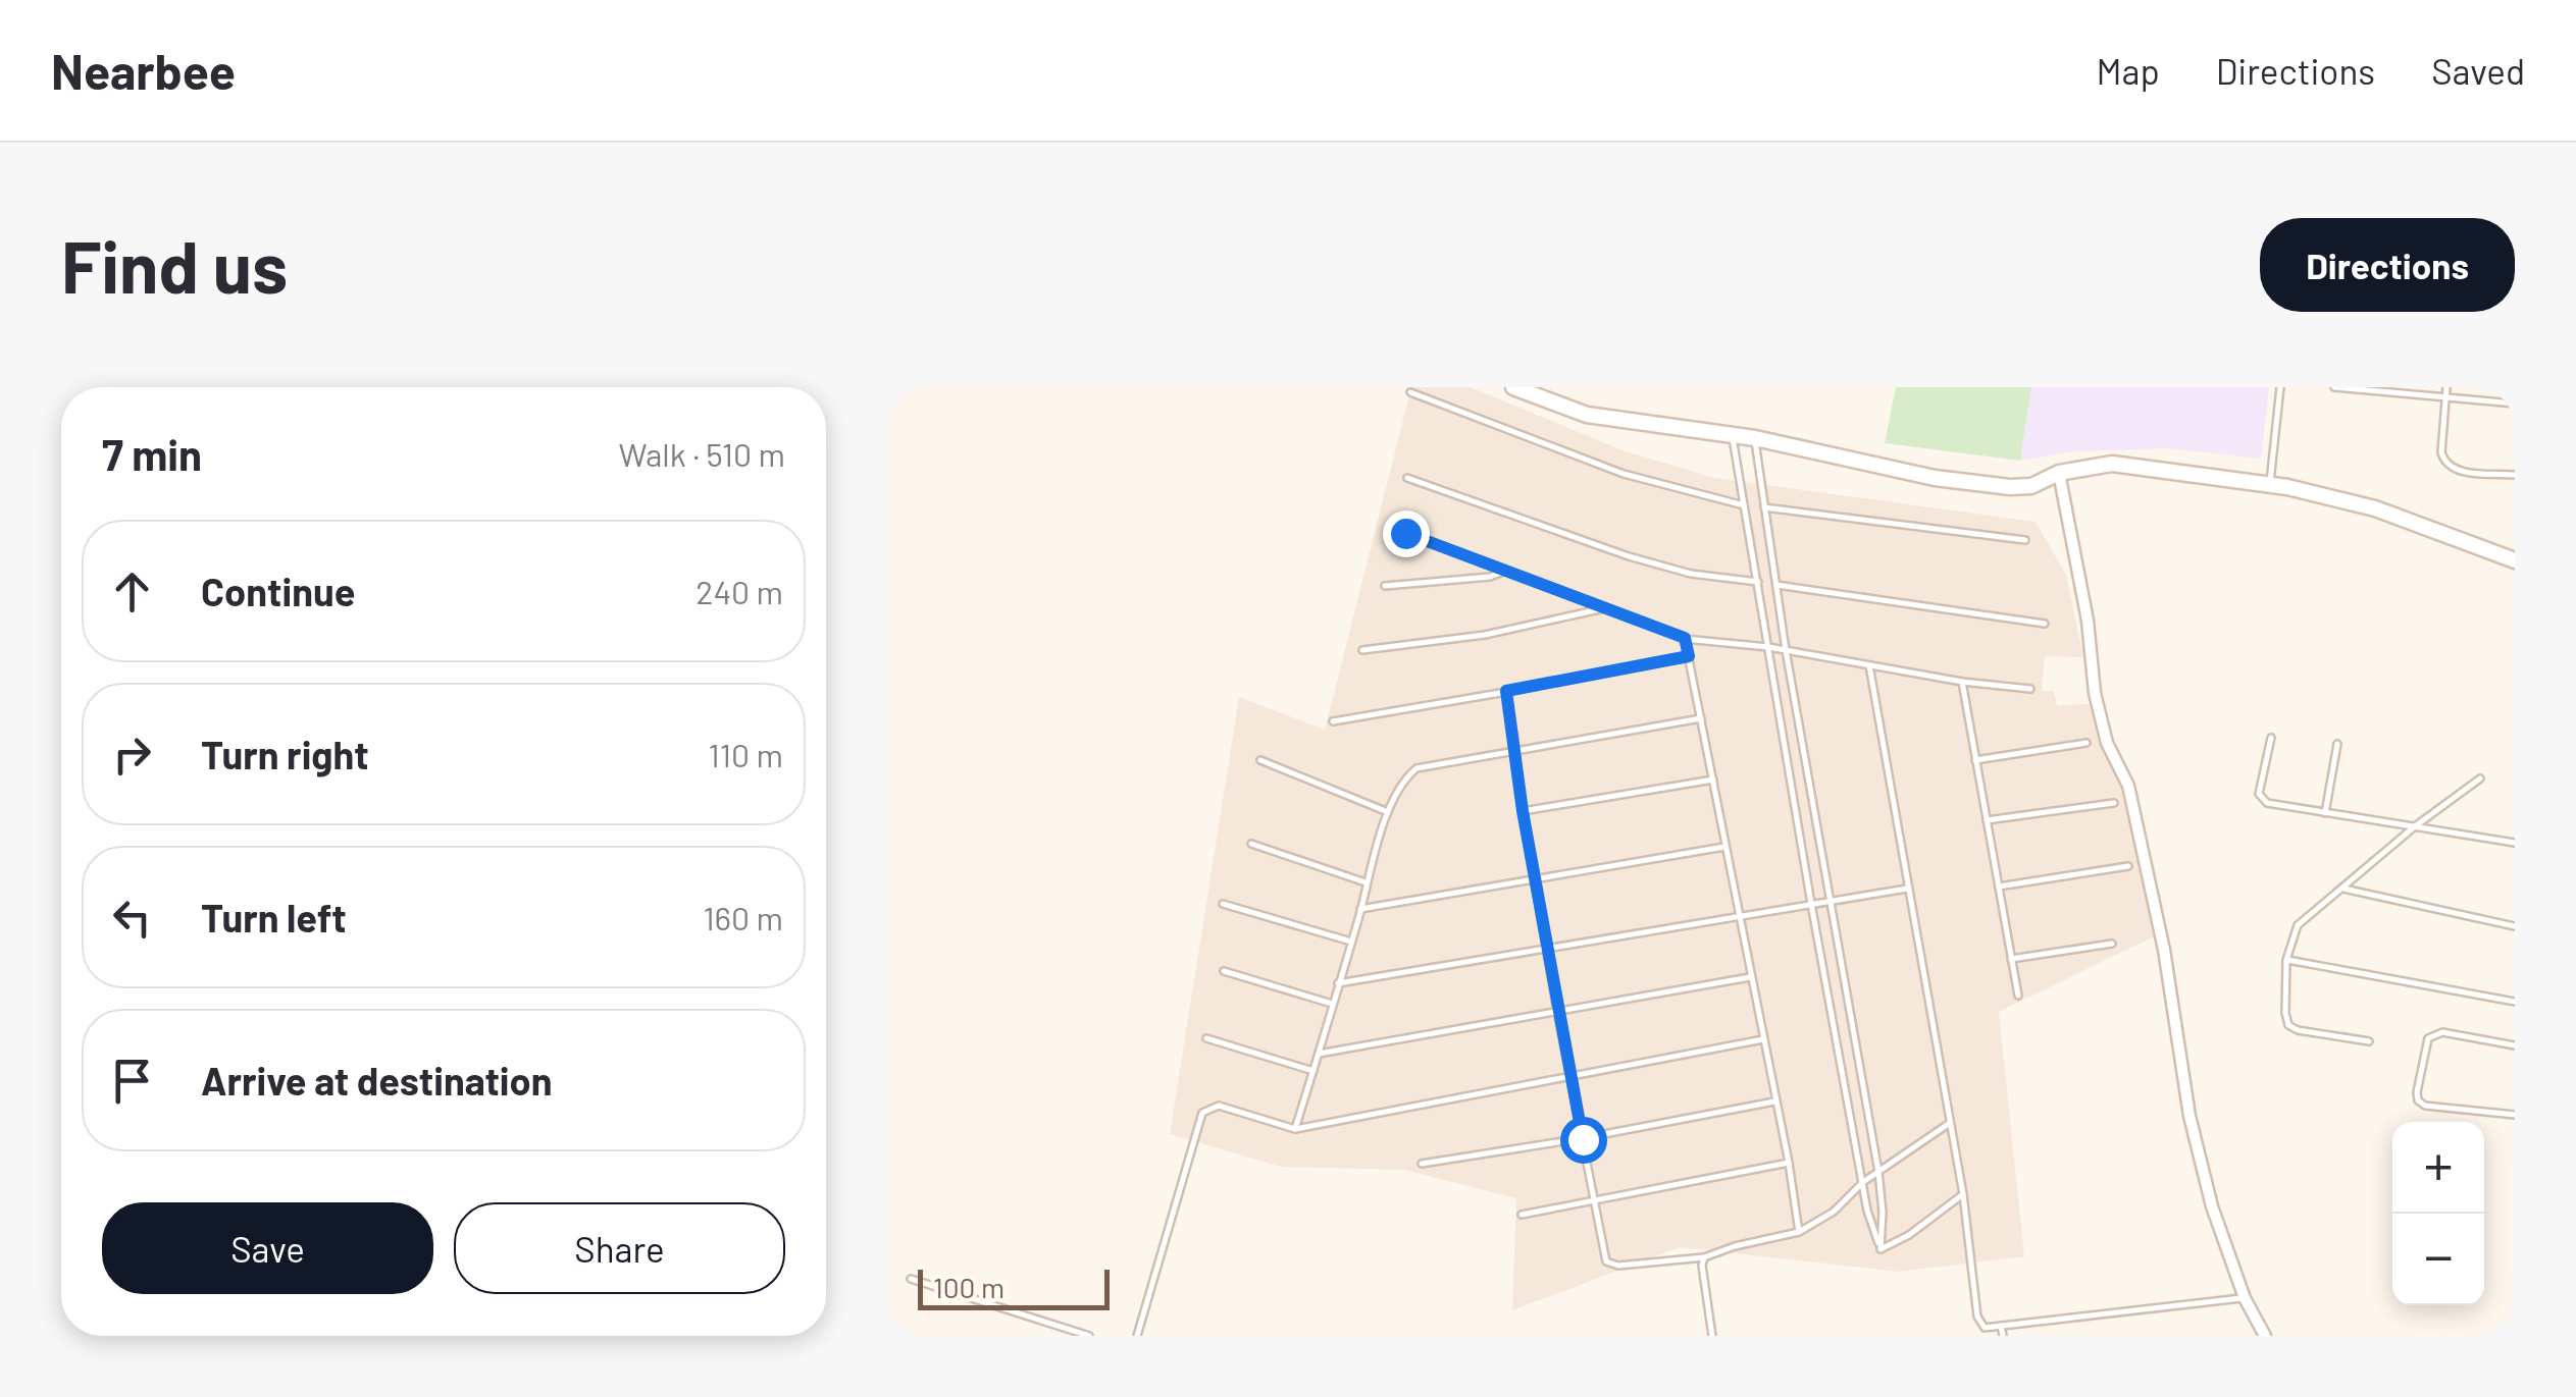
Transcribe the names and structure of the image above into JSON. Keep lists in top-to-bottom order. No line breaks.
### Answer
{"scale_bar":"100 m","page":{"header":"Nearbee","nav":["Map","Directions","Saved"],"buttons":["Directions",["Save","Share"]],"title":"Find us","heading":["7 min","Walk · 510 m"],"list":[["Continue","240 m"],["Turn right","110 m"],["Turn left","160 m"],"Arrive at destination"],"map_buttons":["+","−"],"scale":"100 m"}}
